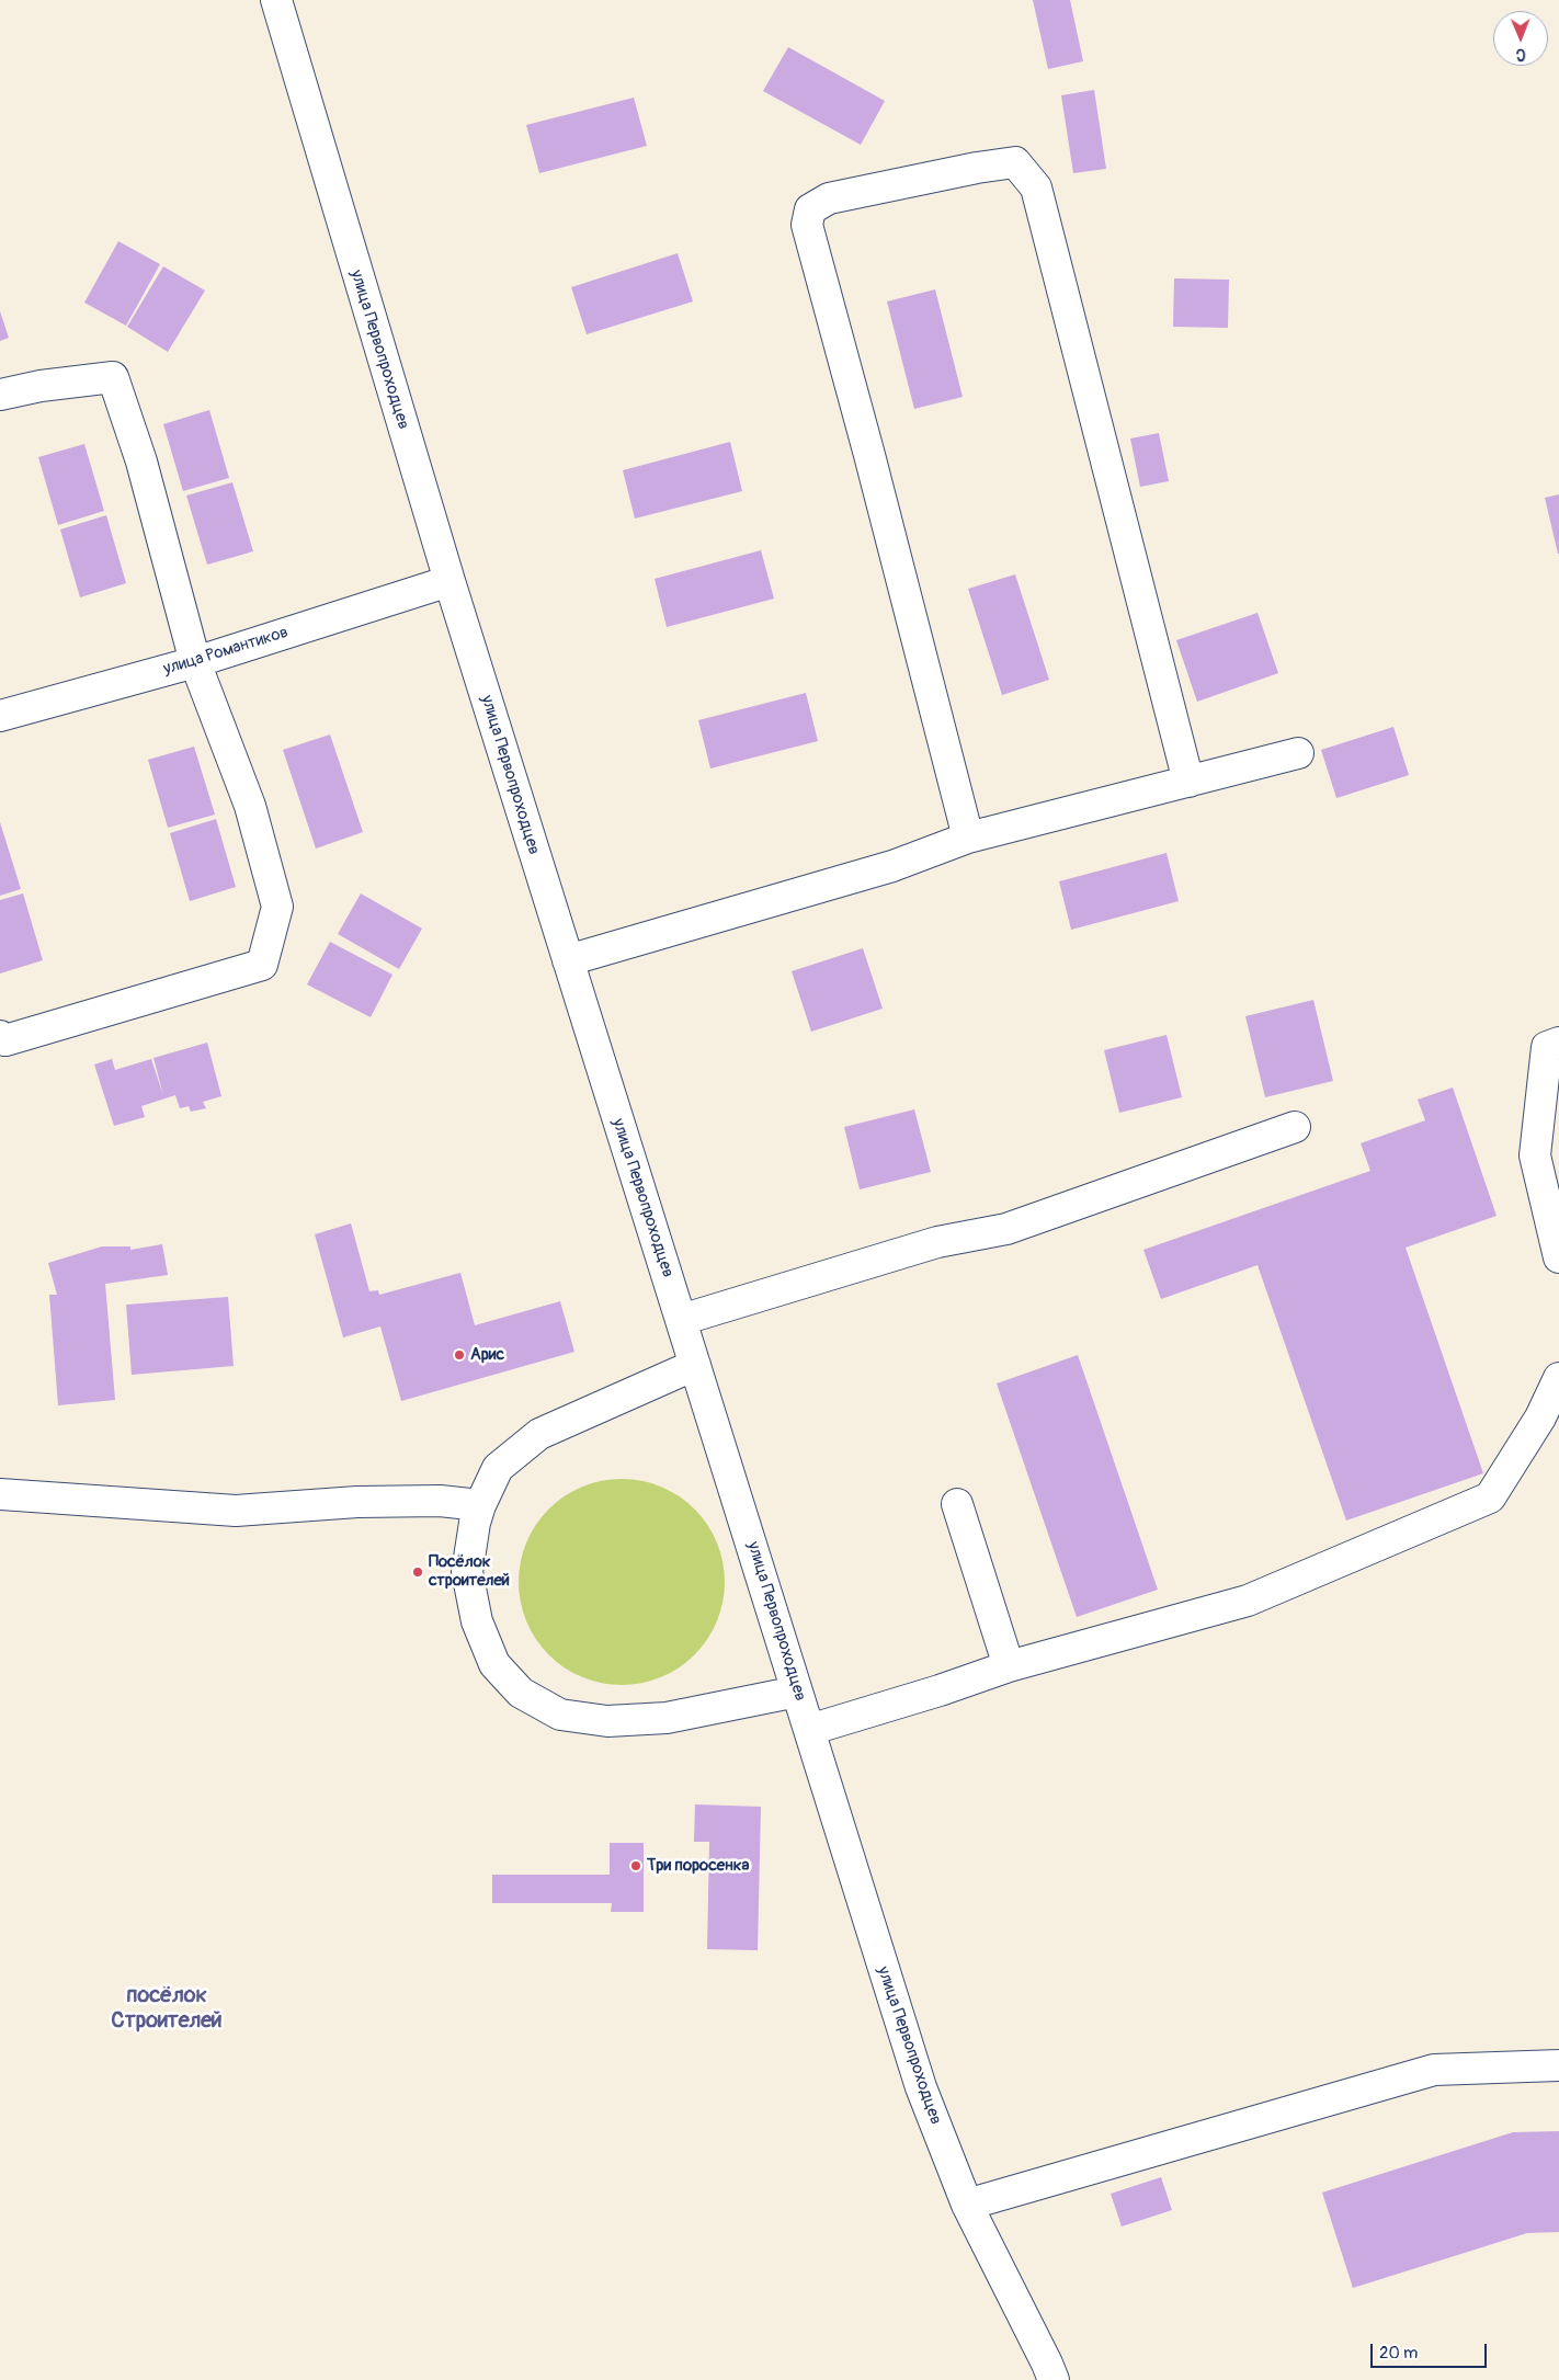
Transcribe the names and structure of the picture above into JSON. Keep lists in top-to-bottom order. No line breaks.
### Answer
{"streets":{"street":["улица Первопроходцев","улица Романтиков"]},"crossings":[["улица Первопроходцев","улица Романтиков"]],"districts":["посёлок Строителей"],"places":["Арис","Посёлок строителей","Три поросенка"],"scale_bar":"20 m","north":"bottom"}
